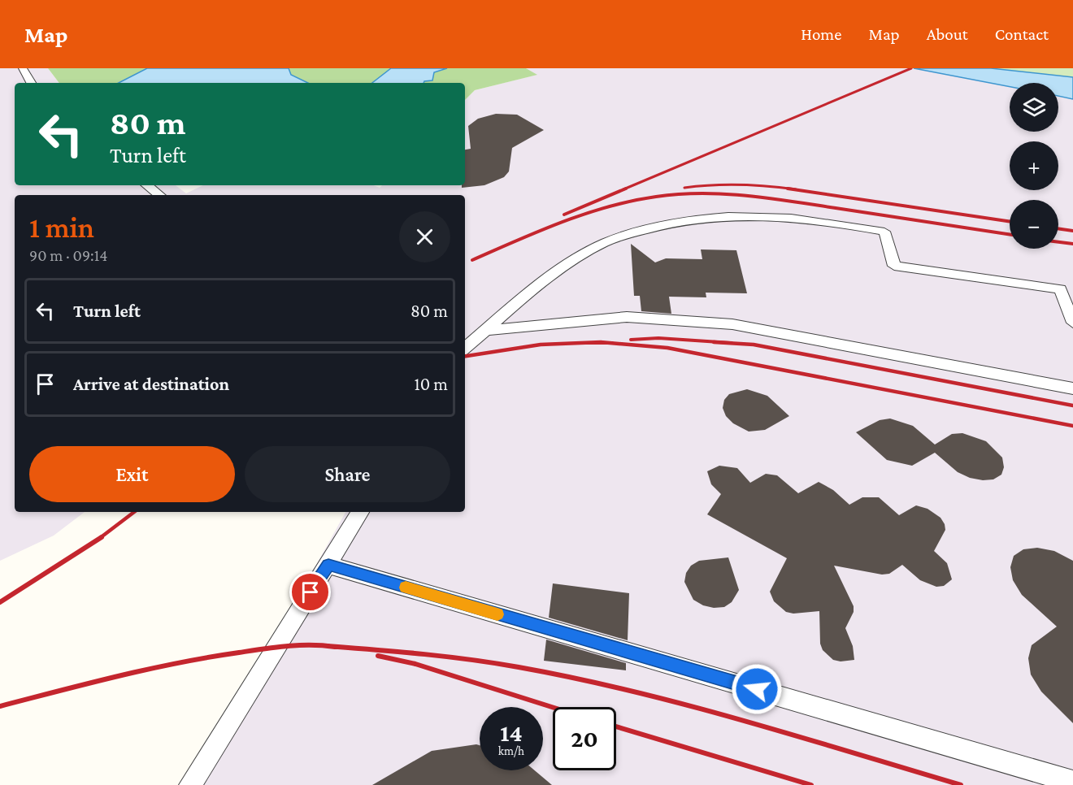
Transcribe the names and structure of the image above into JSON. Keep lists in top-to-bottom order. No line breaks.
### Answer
{"page":{"header":"Map","nav":["Home","Map","About","Contact"],"map_buttons":["+","−"],"turn":["80 m","Turn left"],"heading":["1 min","90 m · 09:14"],"list":[{"name":"Turn left","value":"80 m"},{"name":"Arrive at destination","value":"10 m"}],"buttons":["Exit","Share"],"speed":"14 km/h","limit":"20"}}
